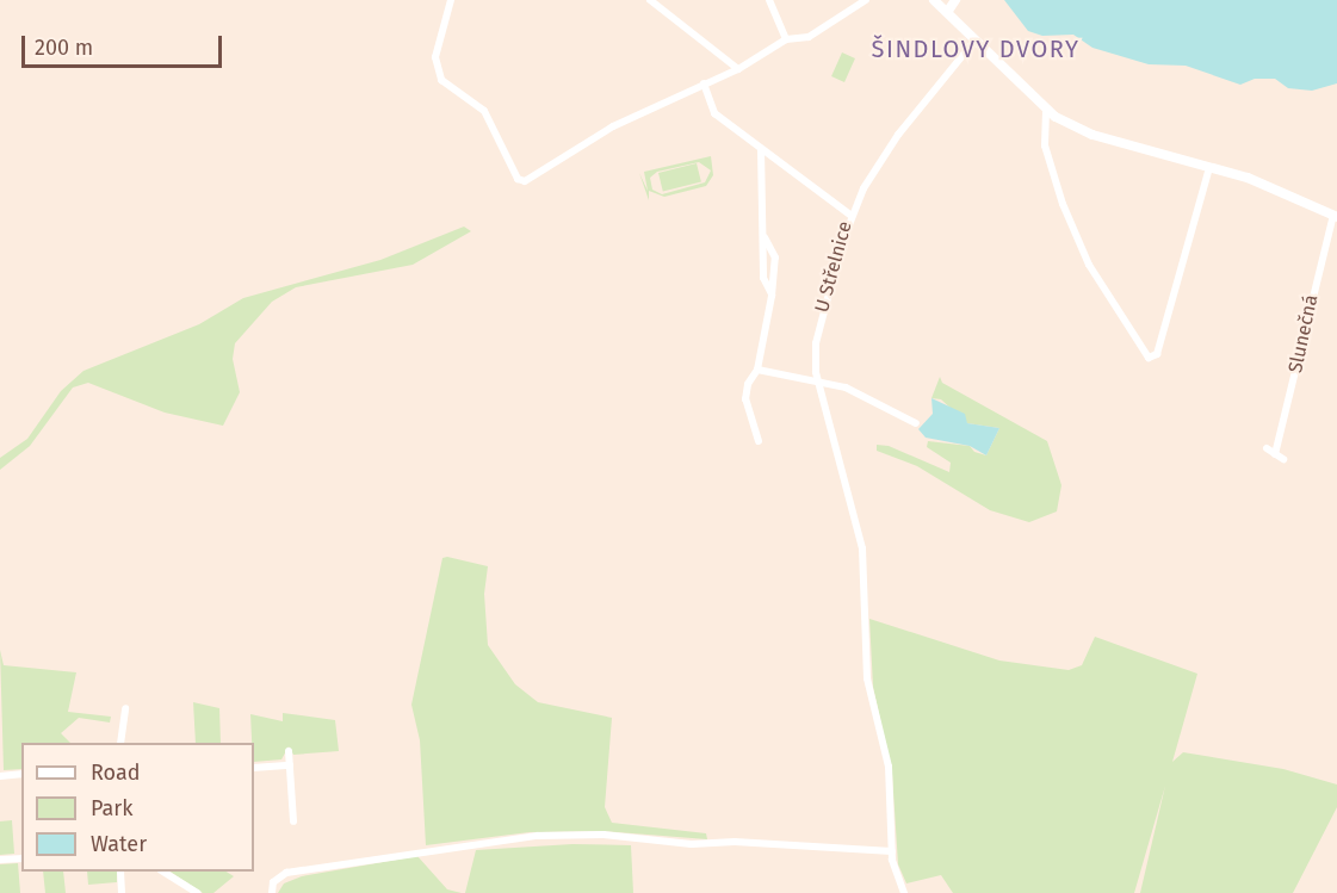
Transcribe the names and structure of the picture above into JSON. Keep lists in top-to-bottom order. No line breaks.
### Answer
{"streets":{"street":["U Střelnice","Slunečná"]},"districts":["ŠINDLOVY DVORY"],"legend":["Road","Park","Water"],"scale_bar":"200 m"}
